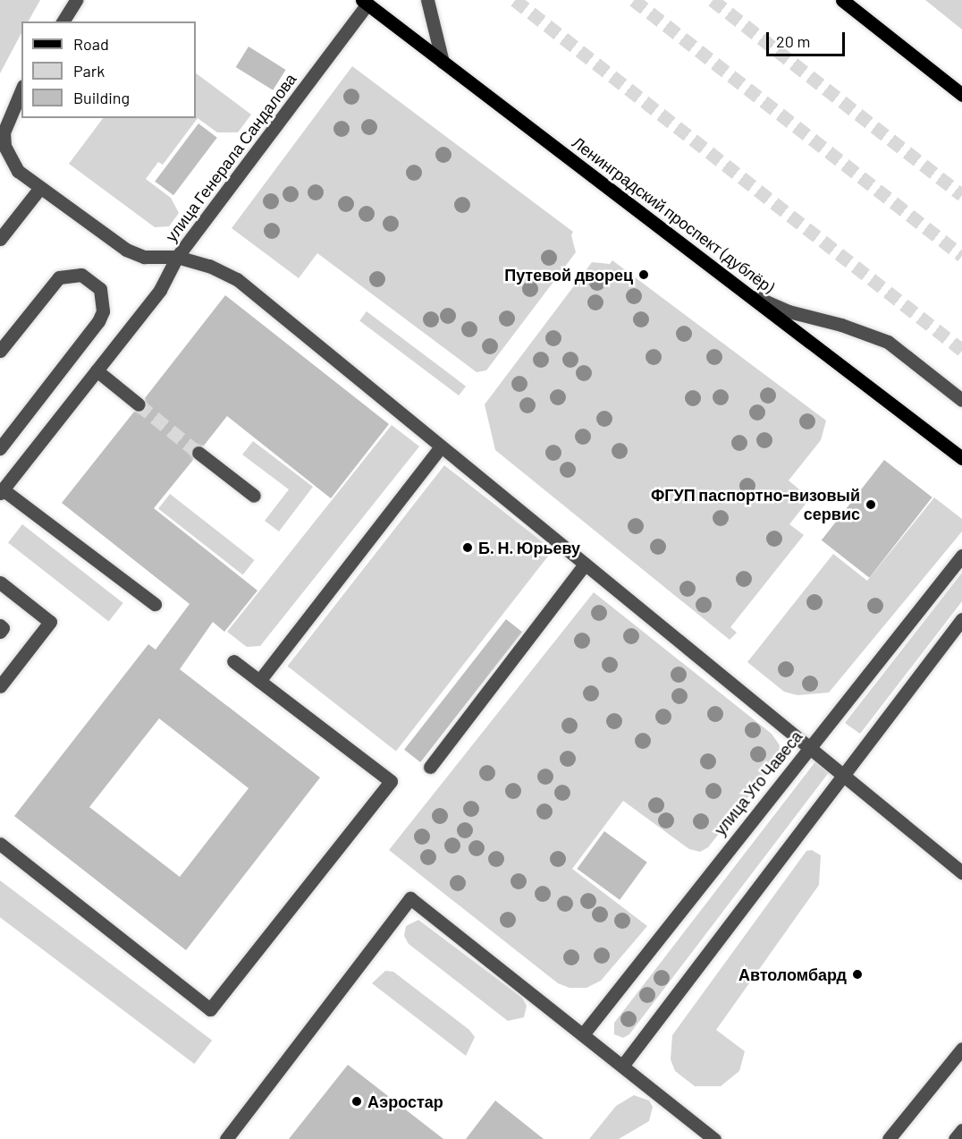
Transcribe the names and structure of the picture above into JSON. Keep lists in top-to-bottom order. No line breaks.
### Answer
{"streets":{"main road":["Ленинградский проспект (дублёр)"],"street":["улица Генерала Сандалова","улица Уго Чавеса"]},"crossings":[["улица Генерала Сандалова","Ленинградский проспект (дублёр)"]],"places":["Путевой дворец","ФГУП паспортно-визовый сервис","Б. Н. Юрьеву","Автоломбард","Аэростар"],"legend":["Road","Park","Building"],"scale_bar":"20 m"}
